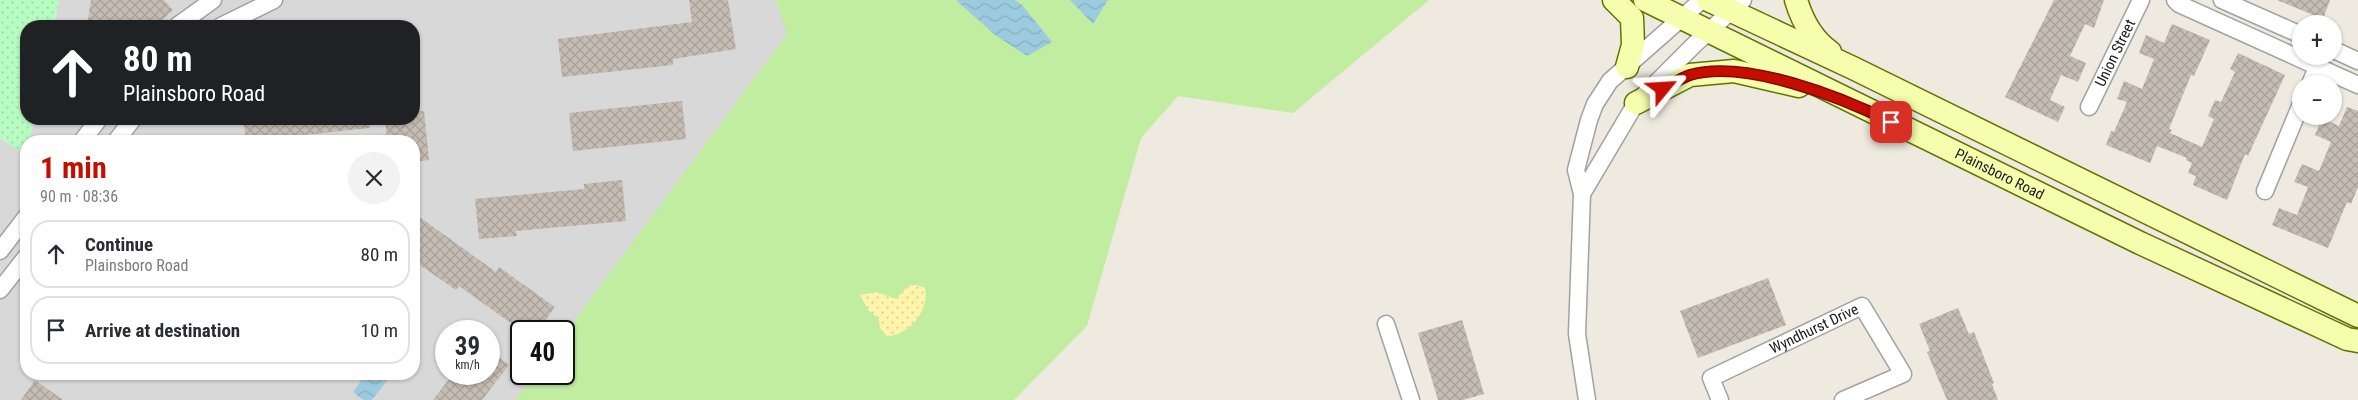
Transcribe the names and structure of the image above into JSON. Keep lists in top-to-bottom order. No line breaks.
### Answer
{"streets":{"street":["Union Street","Plainsboro Road","Wyndhurst Drive"]},"page":{"map_buttons":["+","−"],"turn":["80 m","Plainsboro Road"],"heading":["1 min","90 m · 08:36"],"list":[{"name":"Continue","note":"Plainsboro Road","value":"80 m"},{"name":"Arrive at destination","value":"10 m"}],"speed":"39 km/h","limit":"40"}}
